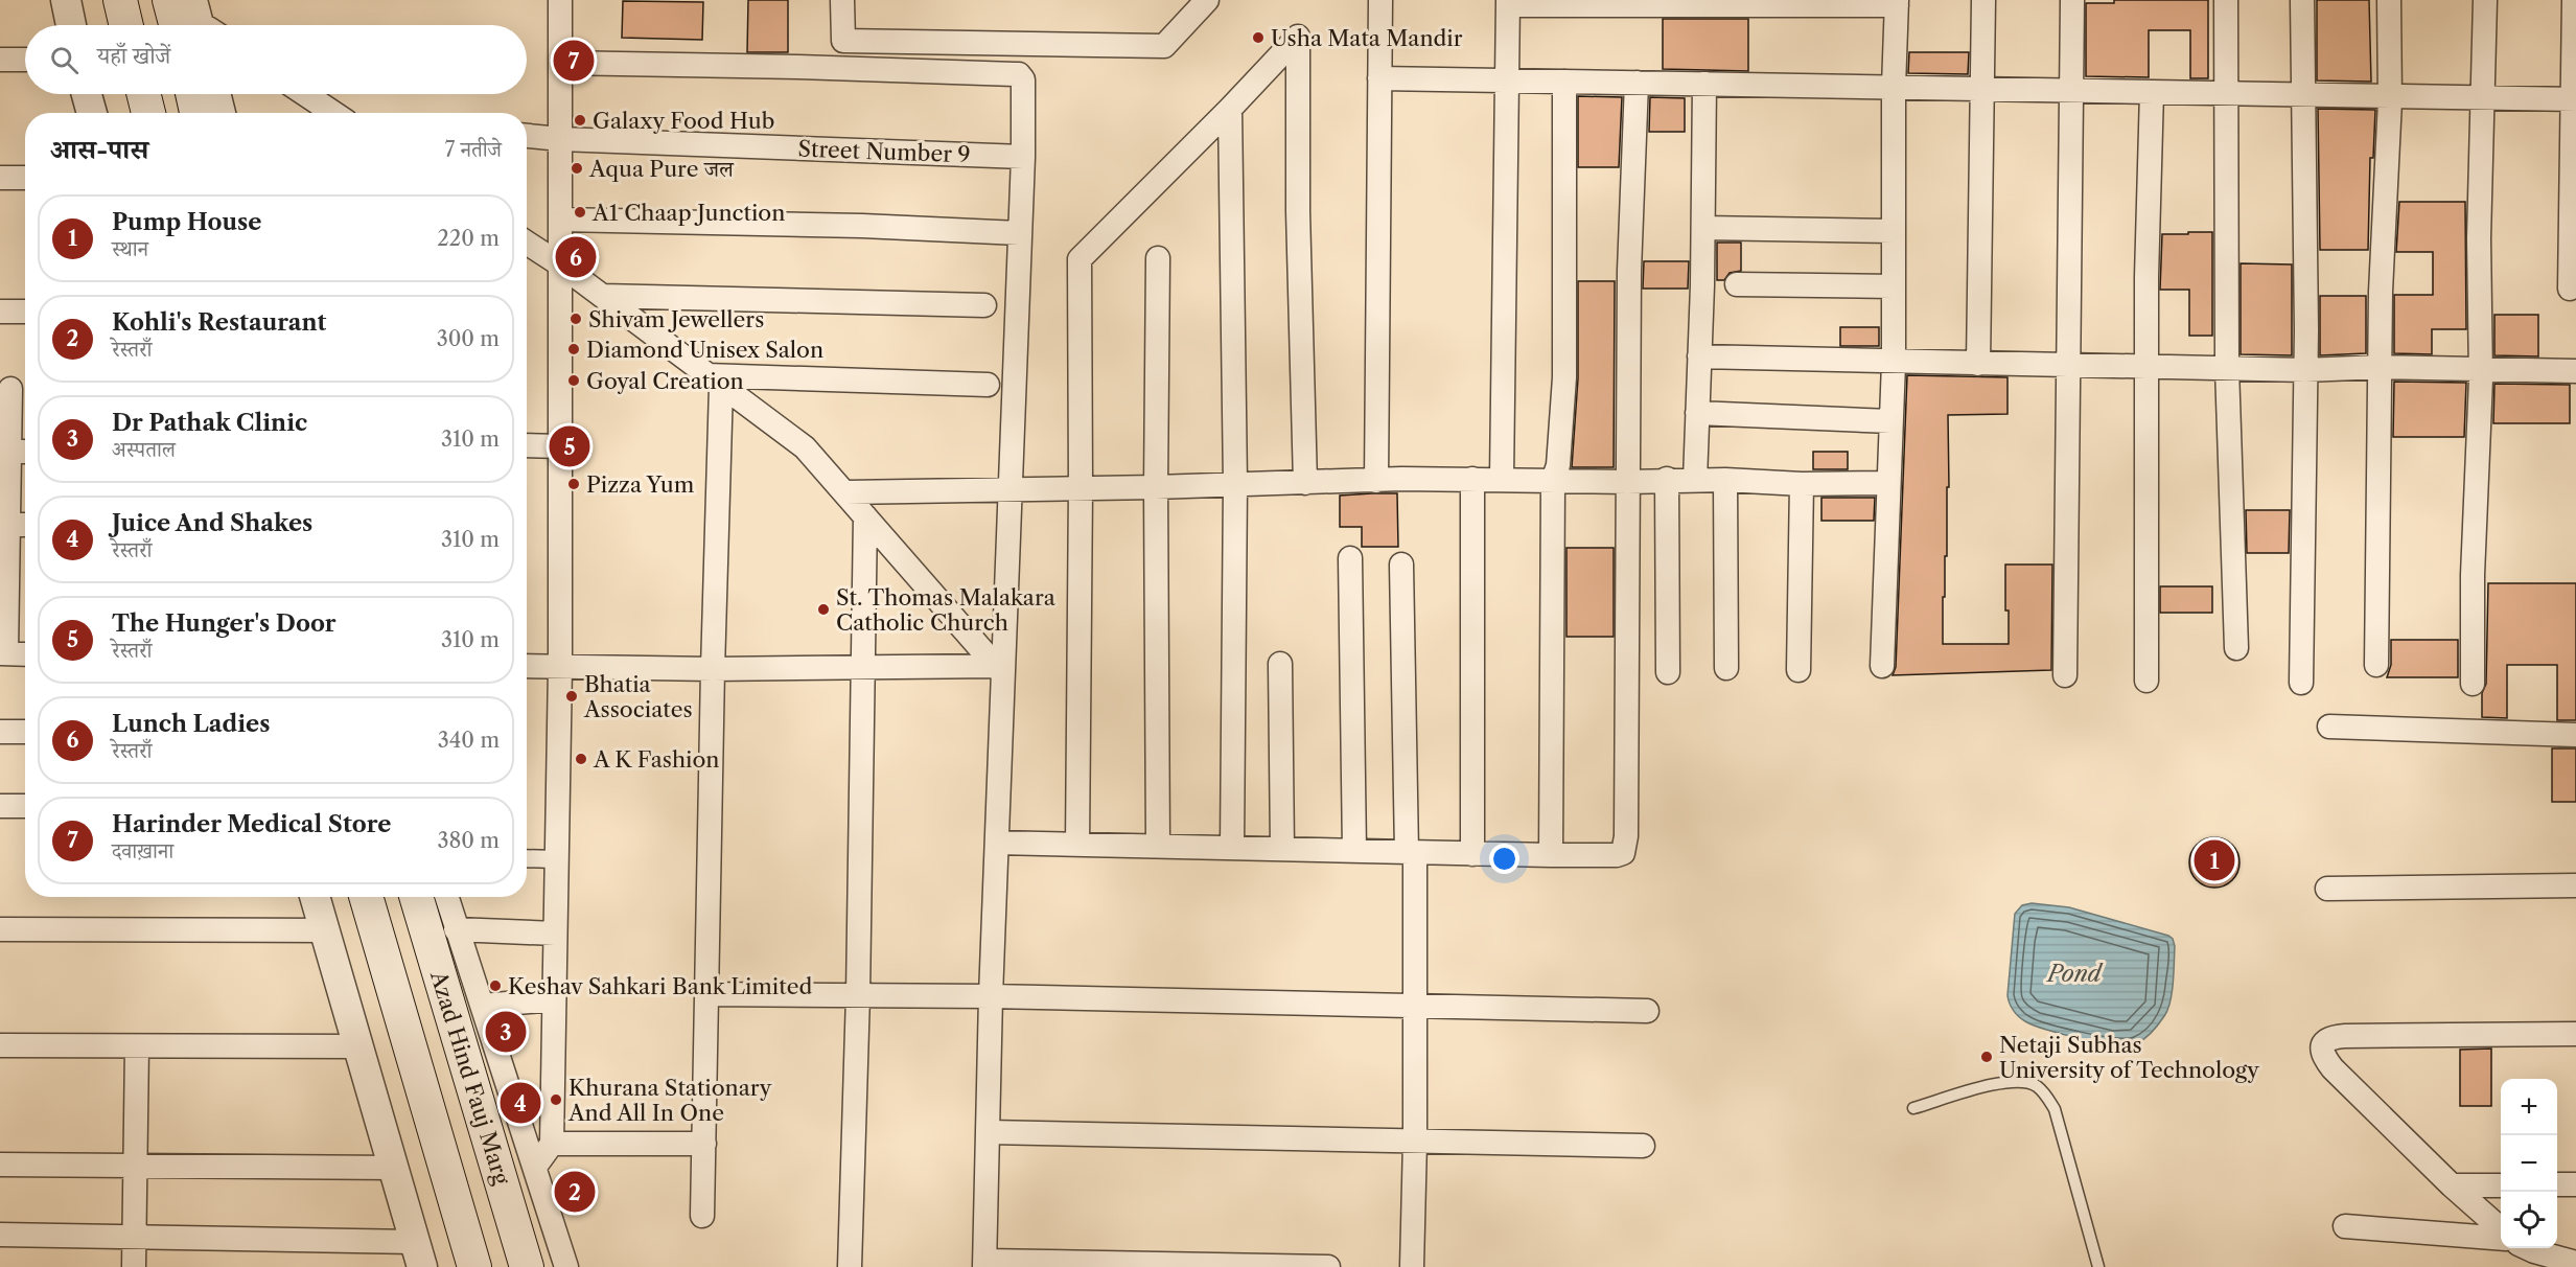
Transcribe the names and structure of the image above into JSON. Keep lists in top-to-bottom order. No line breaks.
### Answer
{"streets":{"main road":["Azad Hind Fauj Marg"],"street":["Street Number 9"]},"water":["Pond"],"places":["Usha Mata Mandir","Galaxy Food Hub","Aqua Pure जल","A1 Chaap Junction","Shivam Jewellers","Diamond Unisex Salon","Goyal Creation","Pizza Yum","St. Thomas Malakara Catholic Church","Bhatia Associates","A K Fashion","Keshav Sahkari Bank Limited","Netaji Subhas University of Technology","Khurana Stationary And All In One"],"page":{"search":"यहाँ खोजें","pins":["7","6","5","1","3","4","2"],"heading":["आस-पास","7 नतीजे"],"list":[{"mark":"1","name":"Pump House","note":"स्थान","value":"220 m"},{"mark":"2","name":"Kohli's Restaurant","note":"रेस्तराँ","value":"300 m"},{"mark":"3","name":"Dr Pathak Clinic","note":"अस्पताल","value":"310 m"},{"mark":"4","name":"Juice And Shakes","note":"रेस्तराँ","value":"310 m"},{"mark":"5","name":"The Hunger's Door","note":"रेस्तराँ","value":"310 m"},{"mark":"6","name":"Lunch Ladies","note":"रेस्तराँ","value":"340 m"},{"mark":"7","name":"Harinder Medical Store","note":"दवाख़ाना","value":"380 m"}],"map_buttons":["+","−"]}}
